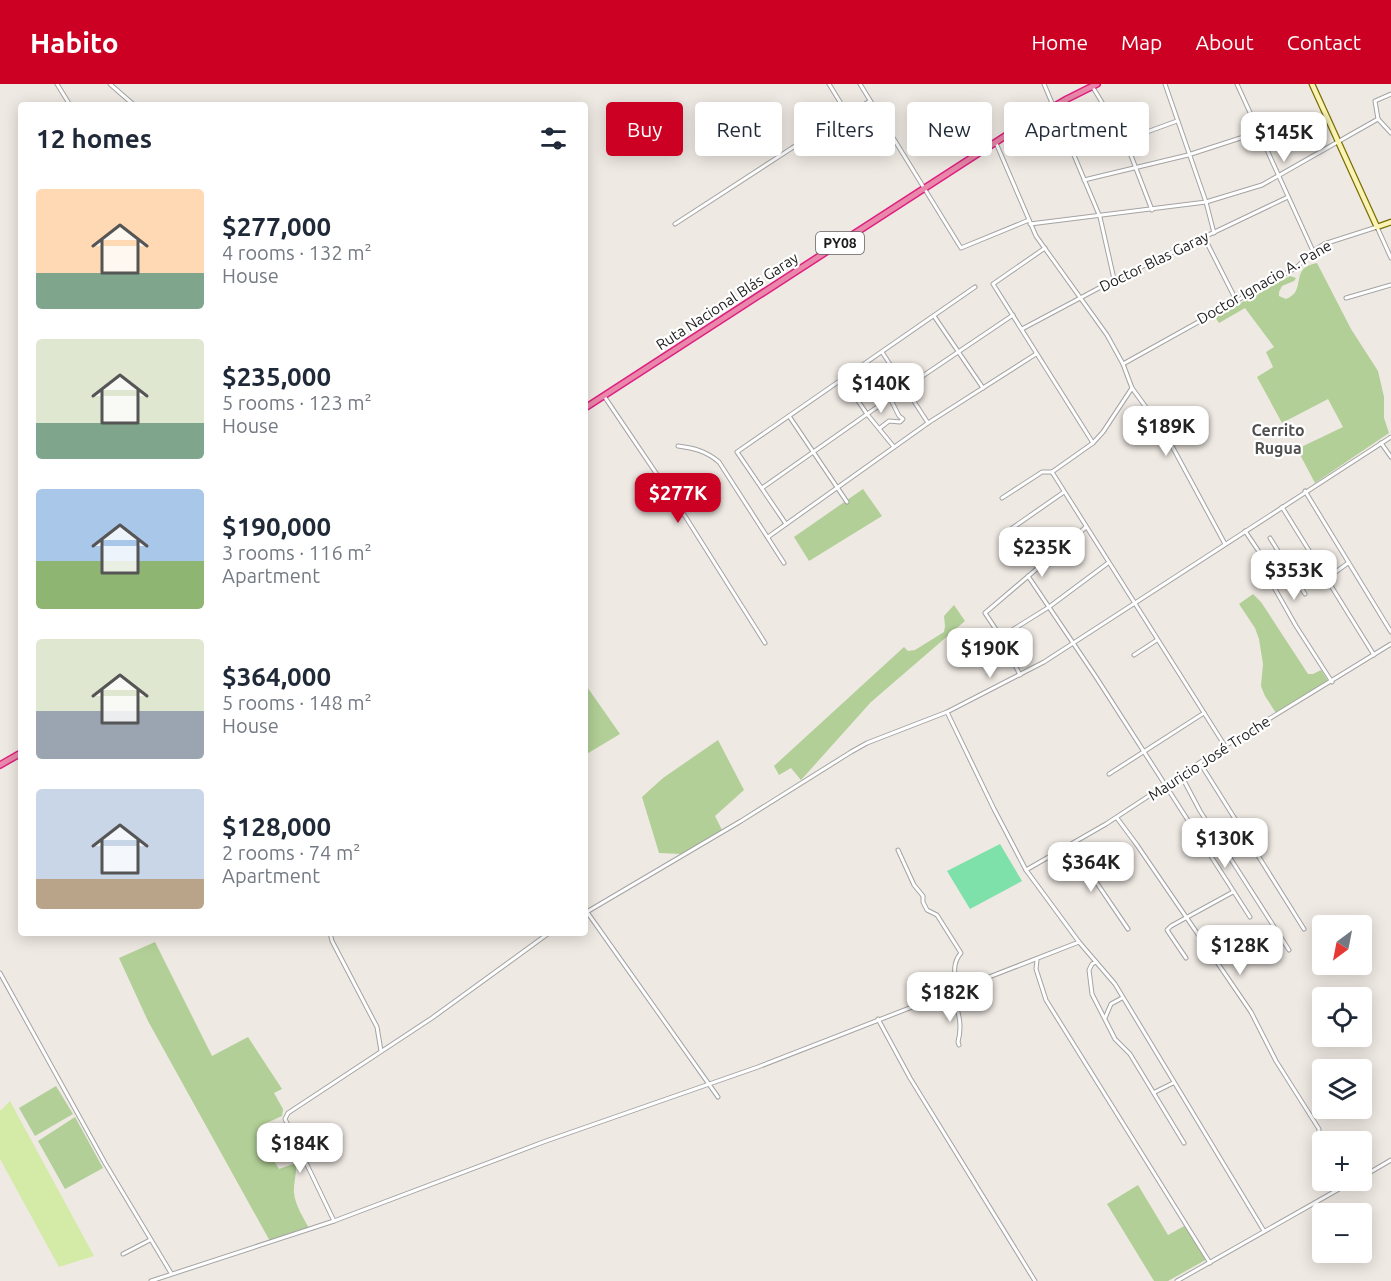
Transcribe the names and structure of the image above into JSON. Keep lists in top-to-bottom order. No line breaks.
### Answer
{"streets":{"highway":["PY08","Ruta Nacional Blás Garay"],"street":["Doctor Blas Garay","Doctor Ignacio A. Pane","Mauricio José Troche"]},"districts":["Cerrito Rugua"],"north":"bottom left","page":{"header":"Habito","nav":["Home","Map","About","Contact"],"chip":["Buy","Rent","Filters","New","Apartment"],"heading":"12 homes","price":["$145K","$140K","$189K","$277K","$235K","$353K","$190K","$130K","$364K","$128K","$182K","$184K"],"list":[{"name":"$277,000","note":"4 rooms · 132 m² · House"},{"name":"$235,000","note":"5 rooms · 123 m² · House"},{"name":"$190,000","note":"3 rooms · 116 m² · Apartment"},{"name":"$364,000","note":"5 rooms · 148 m² · House"},{"name":"$128,000","note":"2 rooms · 74 m² · Apartment"}],"map_buttons":["+","−"]}}
